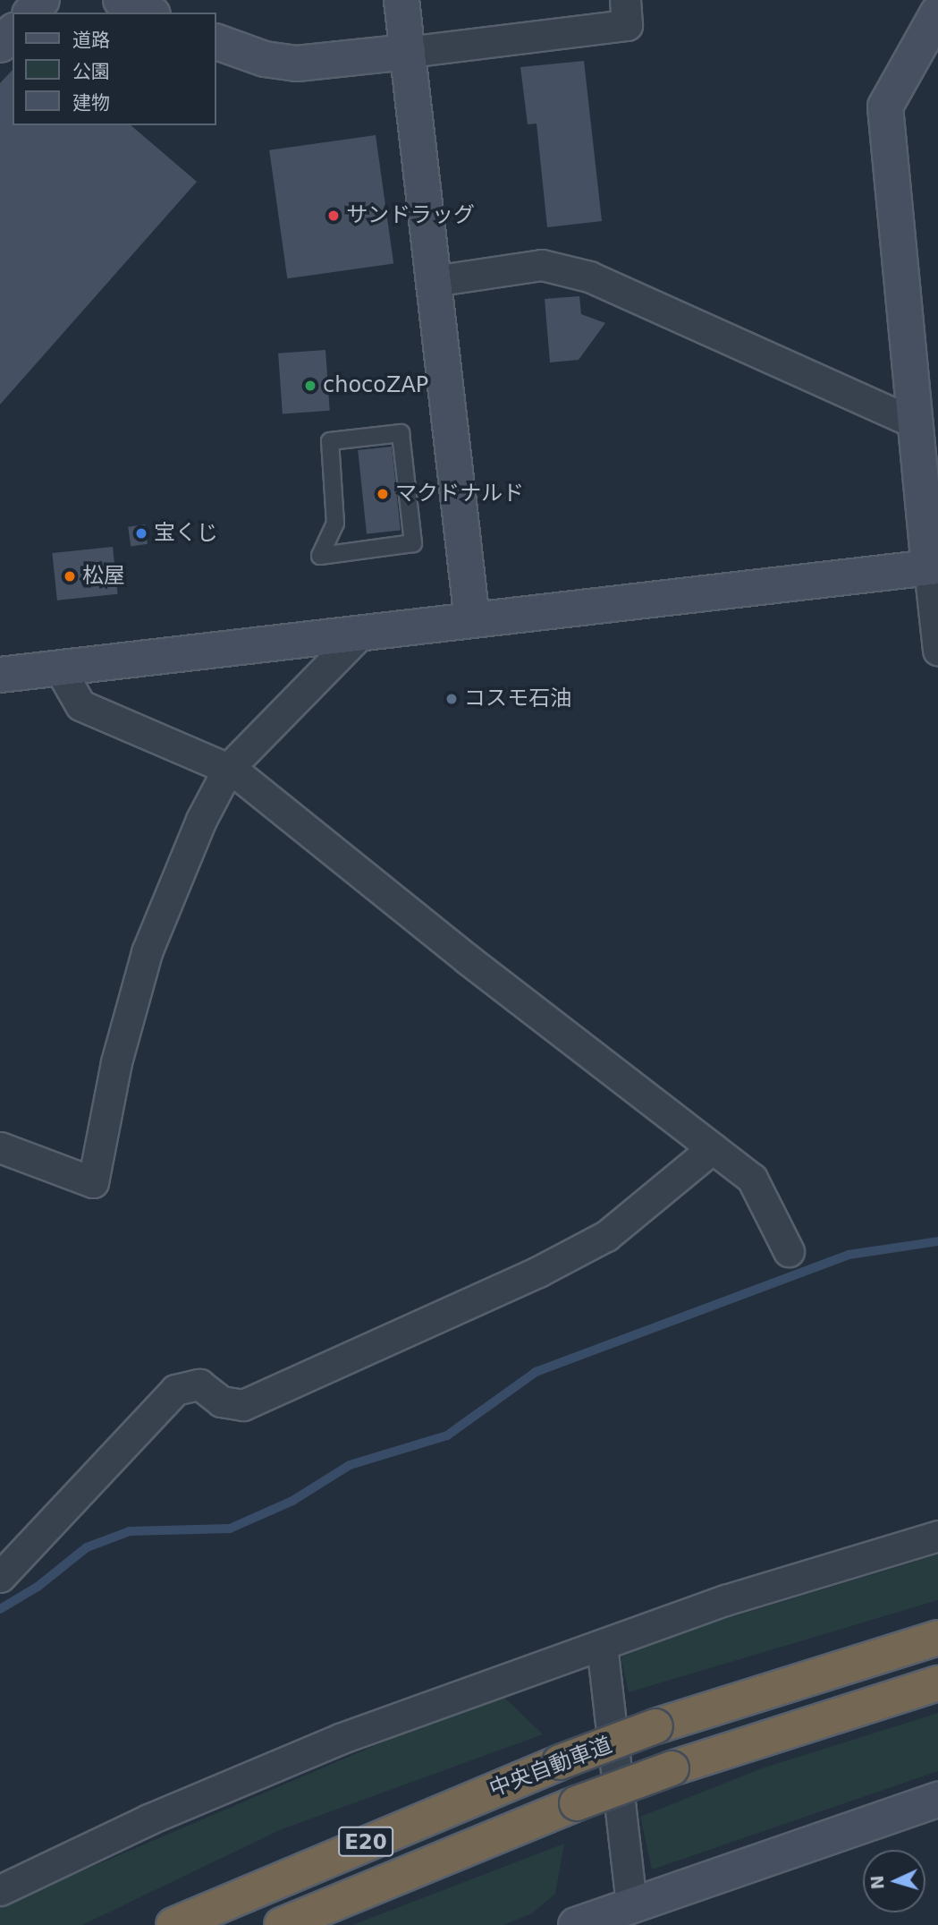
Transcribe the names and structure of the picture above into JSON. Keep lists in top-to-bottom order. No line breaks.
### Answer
{"streets":{"highway":["中央自動車道","E20"]},"places":["サンドラッグ","chocoZAP","マクドナルド","宝くじ","松屋","コスモ石油"],"legend":["道路","公園","建物"],"north":"left"}
